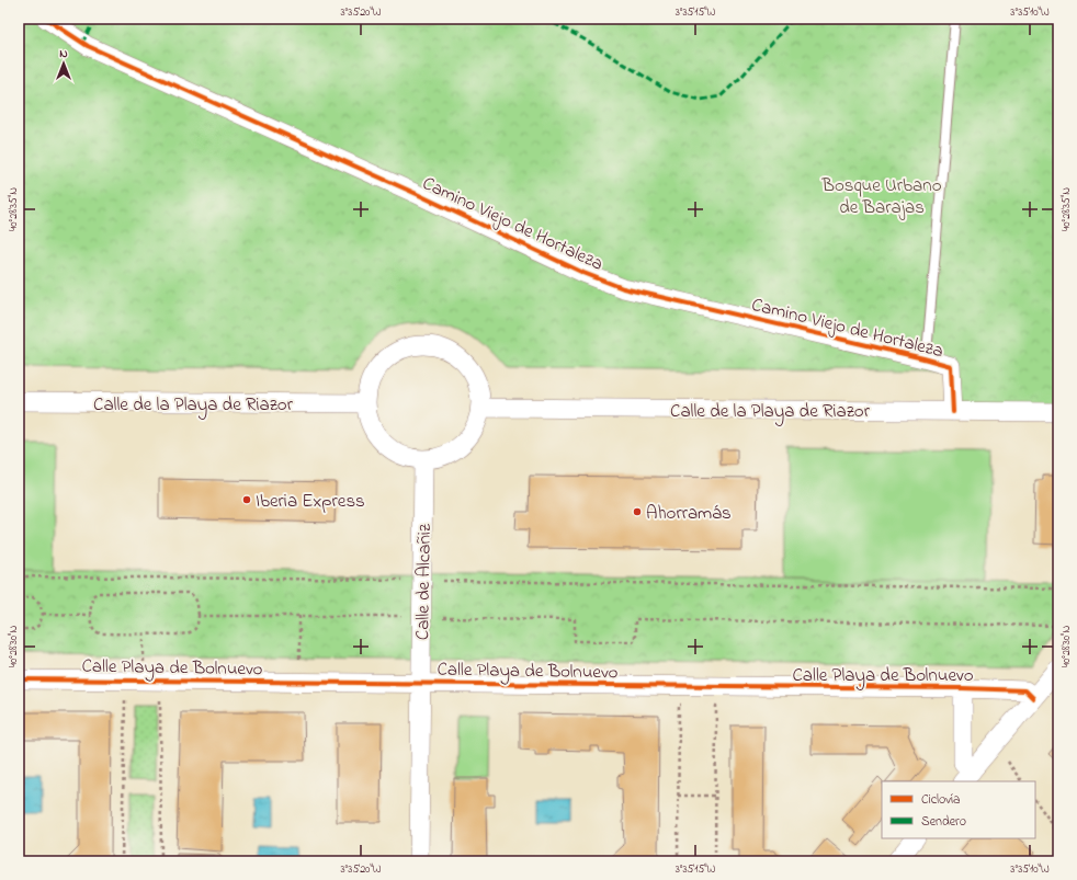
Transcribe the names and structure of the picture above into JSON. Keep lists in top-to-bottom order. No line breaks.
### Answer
{"streets":{"street":["Camino Viejo de Hortaleza","Calle de la Playa de Riazor","Calle de Alcañiz","Calle Playa de Bolnuevo"]},"crossings":[["Camino Viejo de Hortaleza","Calle de la Playa de Riazor"],["Calle de la Playa de Riazor","Calle de Alcañiz"],["Calle de Alcañiz","Calle Playa de Bolnuevo"]],"parks":["Bosque Urbano de Barajas"],"places":["Iberia Express","Ahorramás"],"legend":["Ciclovía","Sendero"],"north":"top","coordinates":["3°35'20\"W","3°35'15\"W","3°35'10\"W","40°28'35\"N","40°28'30\"N"]}
